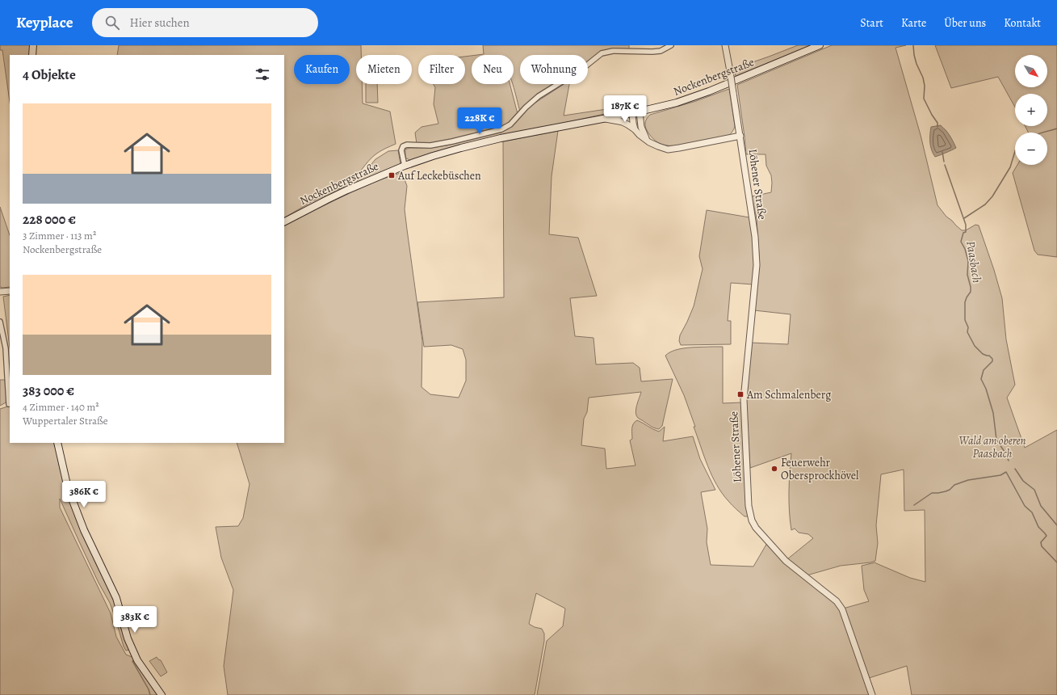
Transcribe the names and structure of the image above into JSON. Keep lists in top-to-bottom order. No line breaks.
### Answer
{"streets":{"main road":["Nockenbergstraße"],"street":["Löhener Straße"]},"crossings":[["Nockenbergstraße","Löhener Straße"]],"water":["Paasbach"],"parks":["Wald am oberen Paasbach"],"places":{"transit":["Auf Leckebüschen","Am Schmalenberg"],"other":["Feuerwehr Obersprockhövel"]},"north":"bottom right","page":{"header":"Keyplace","search":"Hier suchen","nav":["Start","Karte","Über uns","Kontakt"],"map_buttons":["+","−"],"chip":["Kaufen","Mieten","Filter","Neu","Wohnung"],"heading":"4 Objekte","list":[{"name":"228 000 €","note":"3 Zimmer · 113 m² · Nockenbergstraße"},{"name":"383 000 €","note":"4 Zimmer · 140 m² · Wuppertaler Straße"}],"price":["187K €","228K €","386K €","383K €"]}}
